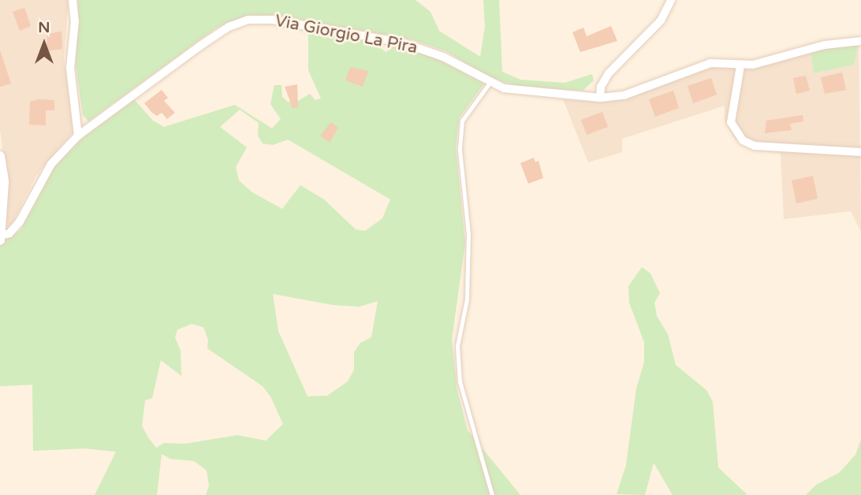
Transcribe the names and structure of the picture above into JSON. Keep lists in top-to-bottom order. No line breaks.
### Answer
{"streets":{"street":["Via Giorgio La Pira"]},"north":"top"}
